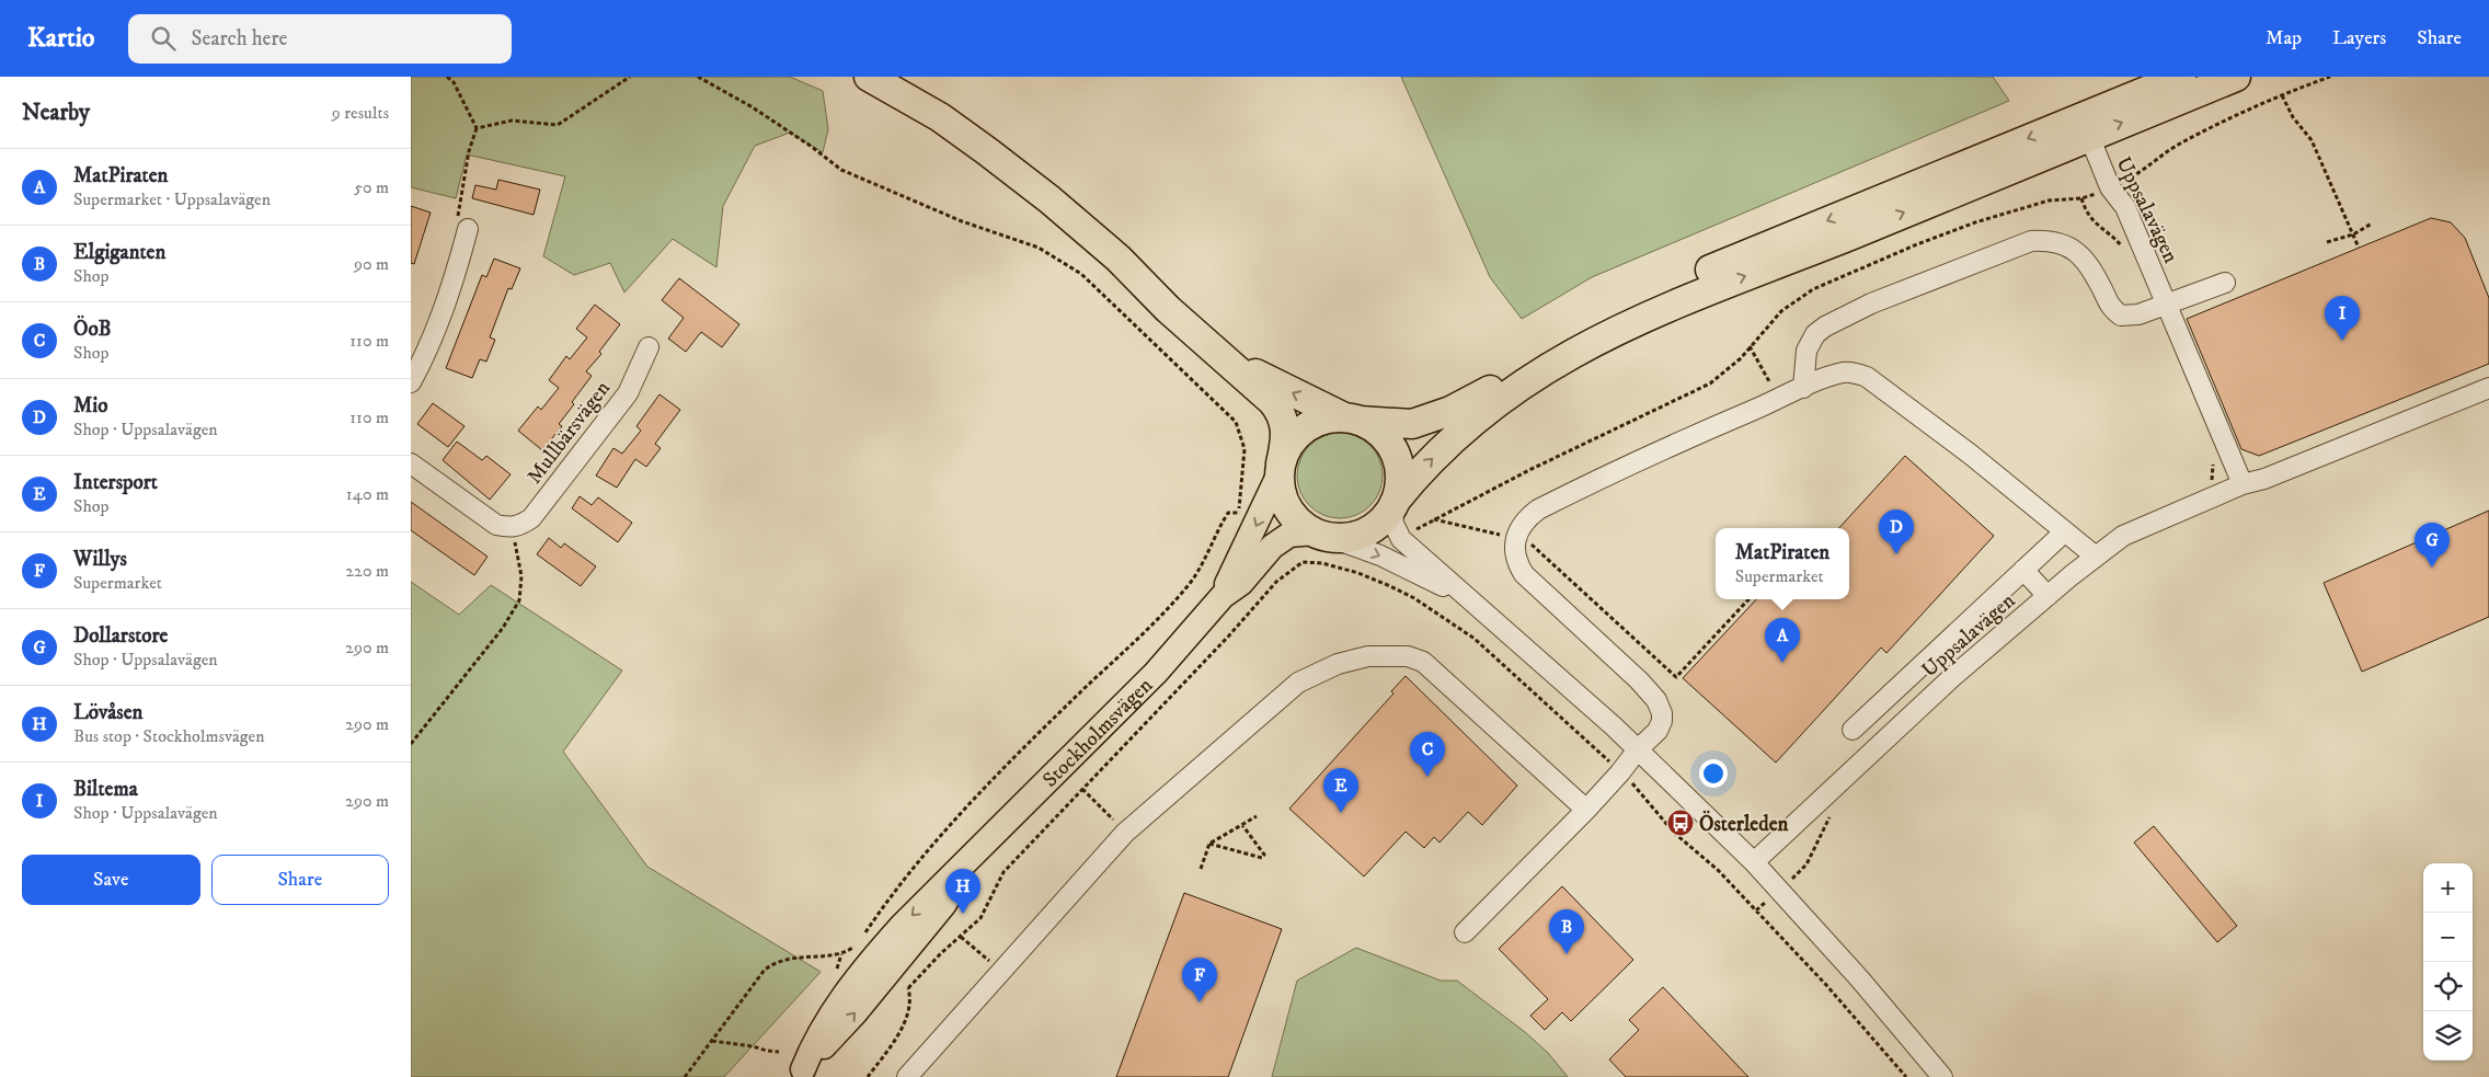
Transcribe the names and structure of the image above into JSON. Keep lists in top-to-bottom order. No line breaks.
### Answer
{"streets":{"main road":["Stockholmsvägen"],"street":["Uppsalavägen","Mullbärsvägen"]},"places":{"bus stop":["Österleden"]},"page":{"header":"Kartio","search":"Search here","nav":["Map","Layers","Share"],"heading":["Nearby","9 results"],"list":[{"mark":"A","name":"MatPiraten","note":"Supermarket · Uppsalavägen","value":"50 m"},{"mark":"B","name":"Elgiganten","note":"Shop","value":"90 m"},{"mark":"C","name":"ÖoB","note":"Shop","value":"110 m"},{"mark":"D","name":"Mio","note":"Shop · Uppsalavägen","value":"110 m"},{"mark":"E","name":"Intersport","note":"Shop","value":"140 m"},{"mark":"F","name":"Willys","note":"Supermarket","value":"220 m"},{"mark":"G","name":"Dollarstore","note":"Shop · Uppsalavägen","value":"290 m"},{"mark":"H","name":"Lövåsen","note":"Bus stop · Stockholmsvägen","value":"290 m"},{"mark":"I","name":"Biltema","note":"Shop · Uppsalavägen","value":"290 m"}],"pins":["I","D","G","A","C","E","H","B","F"],"popup":["MatPiraten","Supermarket"],"buttons":["Save","Share"],"map_buttons":["+","−"]}}
